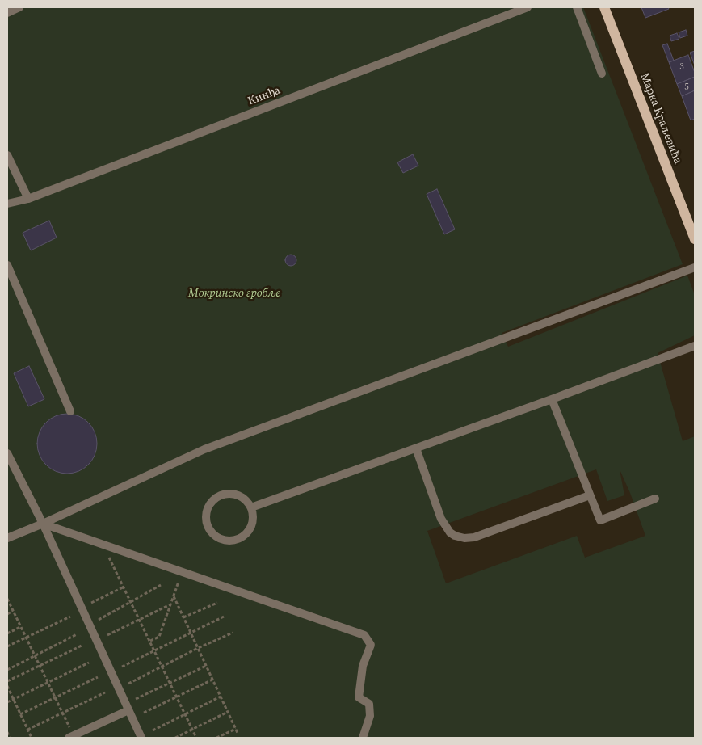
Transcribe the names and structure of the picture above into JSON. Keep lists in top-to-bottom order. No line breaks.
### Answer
{"streets":{"main road":["Марка Краљевића"],"lane":["Кинђа"]},"parks":["Мокринско гробље"],"house_numbers":["3","5"]}
